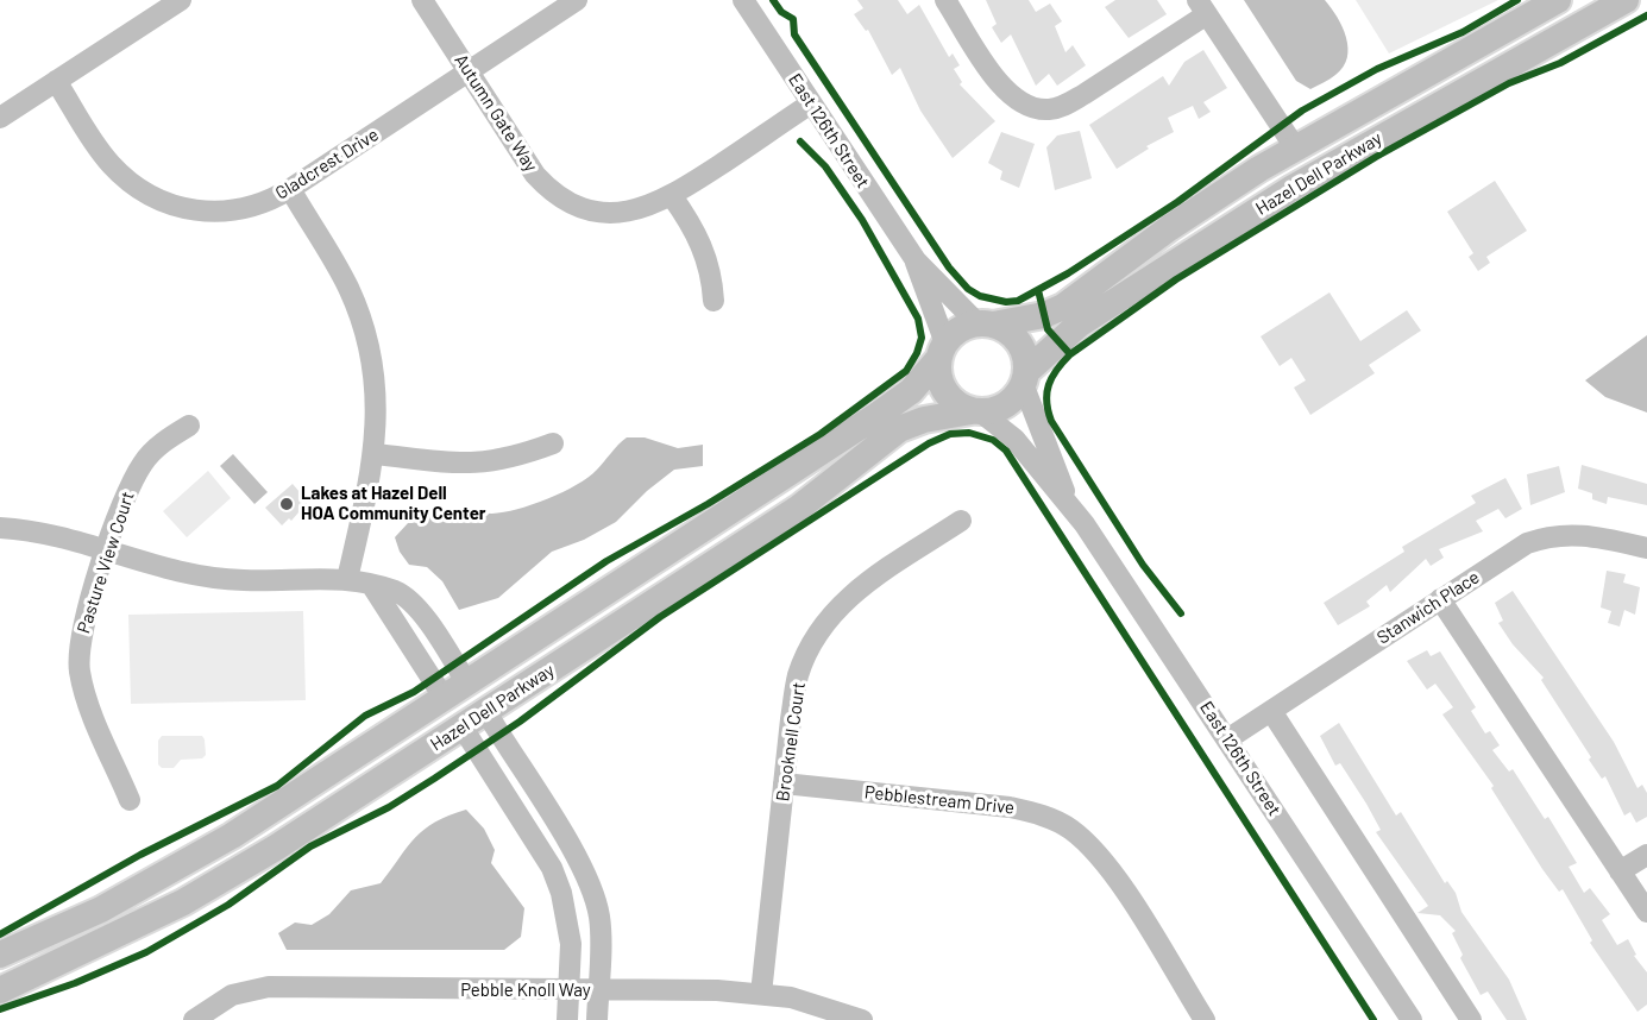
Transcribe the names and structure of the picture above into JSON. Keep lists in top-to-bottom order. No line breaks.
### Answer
{"streets":{"main road":["Hazel Dell Parkway"],"street":["Autumn Gate Way","East 126th Street","Gladcrest Drive","Pasture View Court","Stanwich Place","Brooknell Court","Pebblestream Drive","Pebble Knoll Way"]},"crossings":[["Autumn Gate Way","East 126th Street"],["Autumn Gate Way","Gladcrest Drive"],["East 126th Street","Hazel Dell Parkway"],["East 126th Street","Stanwich Place"],["Brooknell Court","Pebblestream Drive"],["Brooknell Court","Pebble Knoll Way"]],"places":["Lakes at Hazel Dell HOA Community Center"]}
